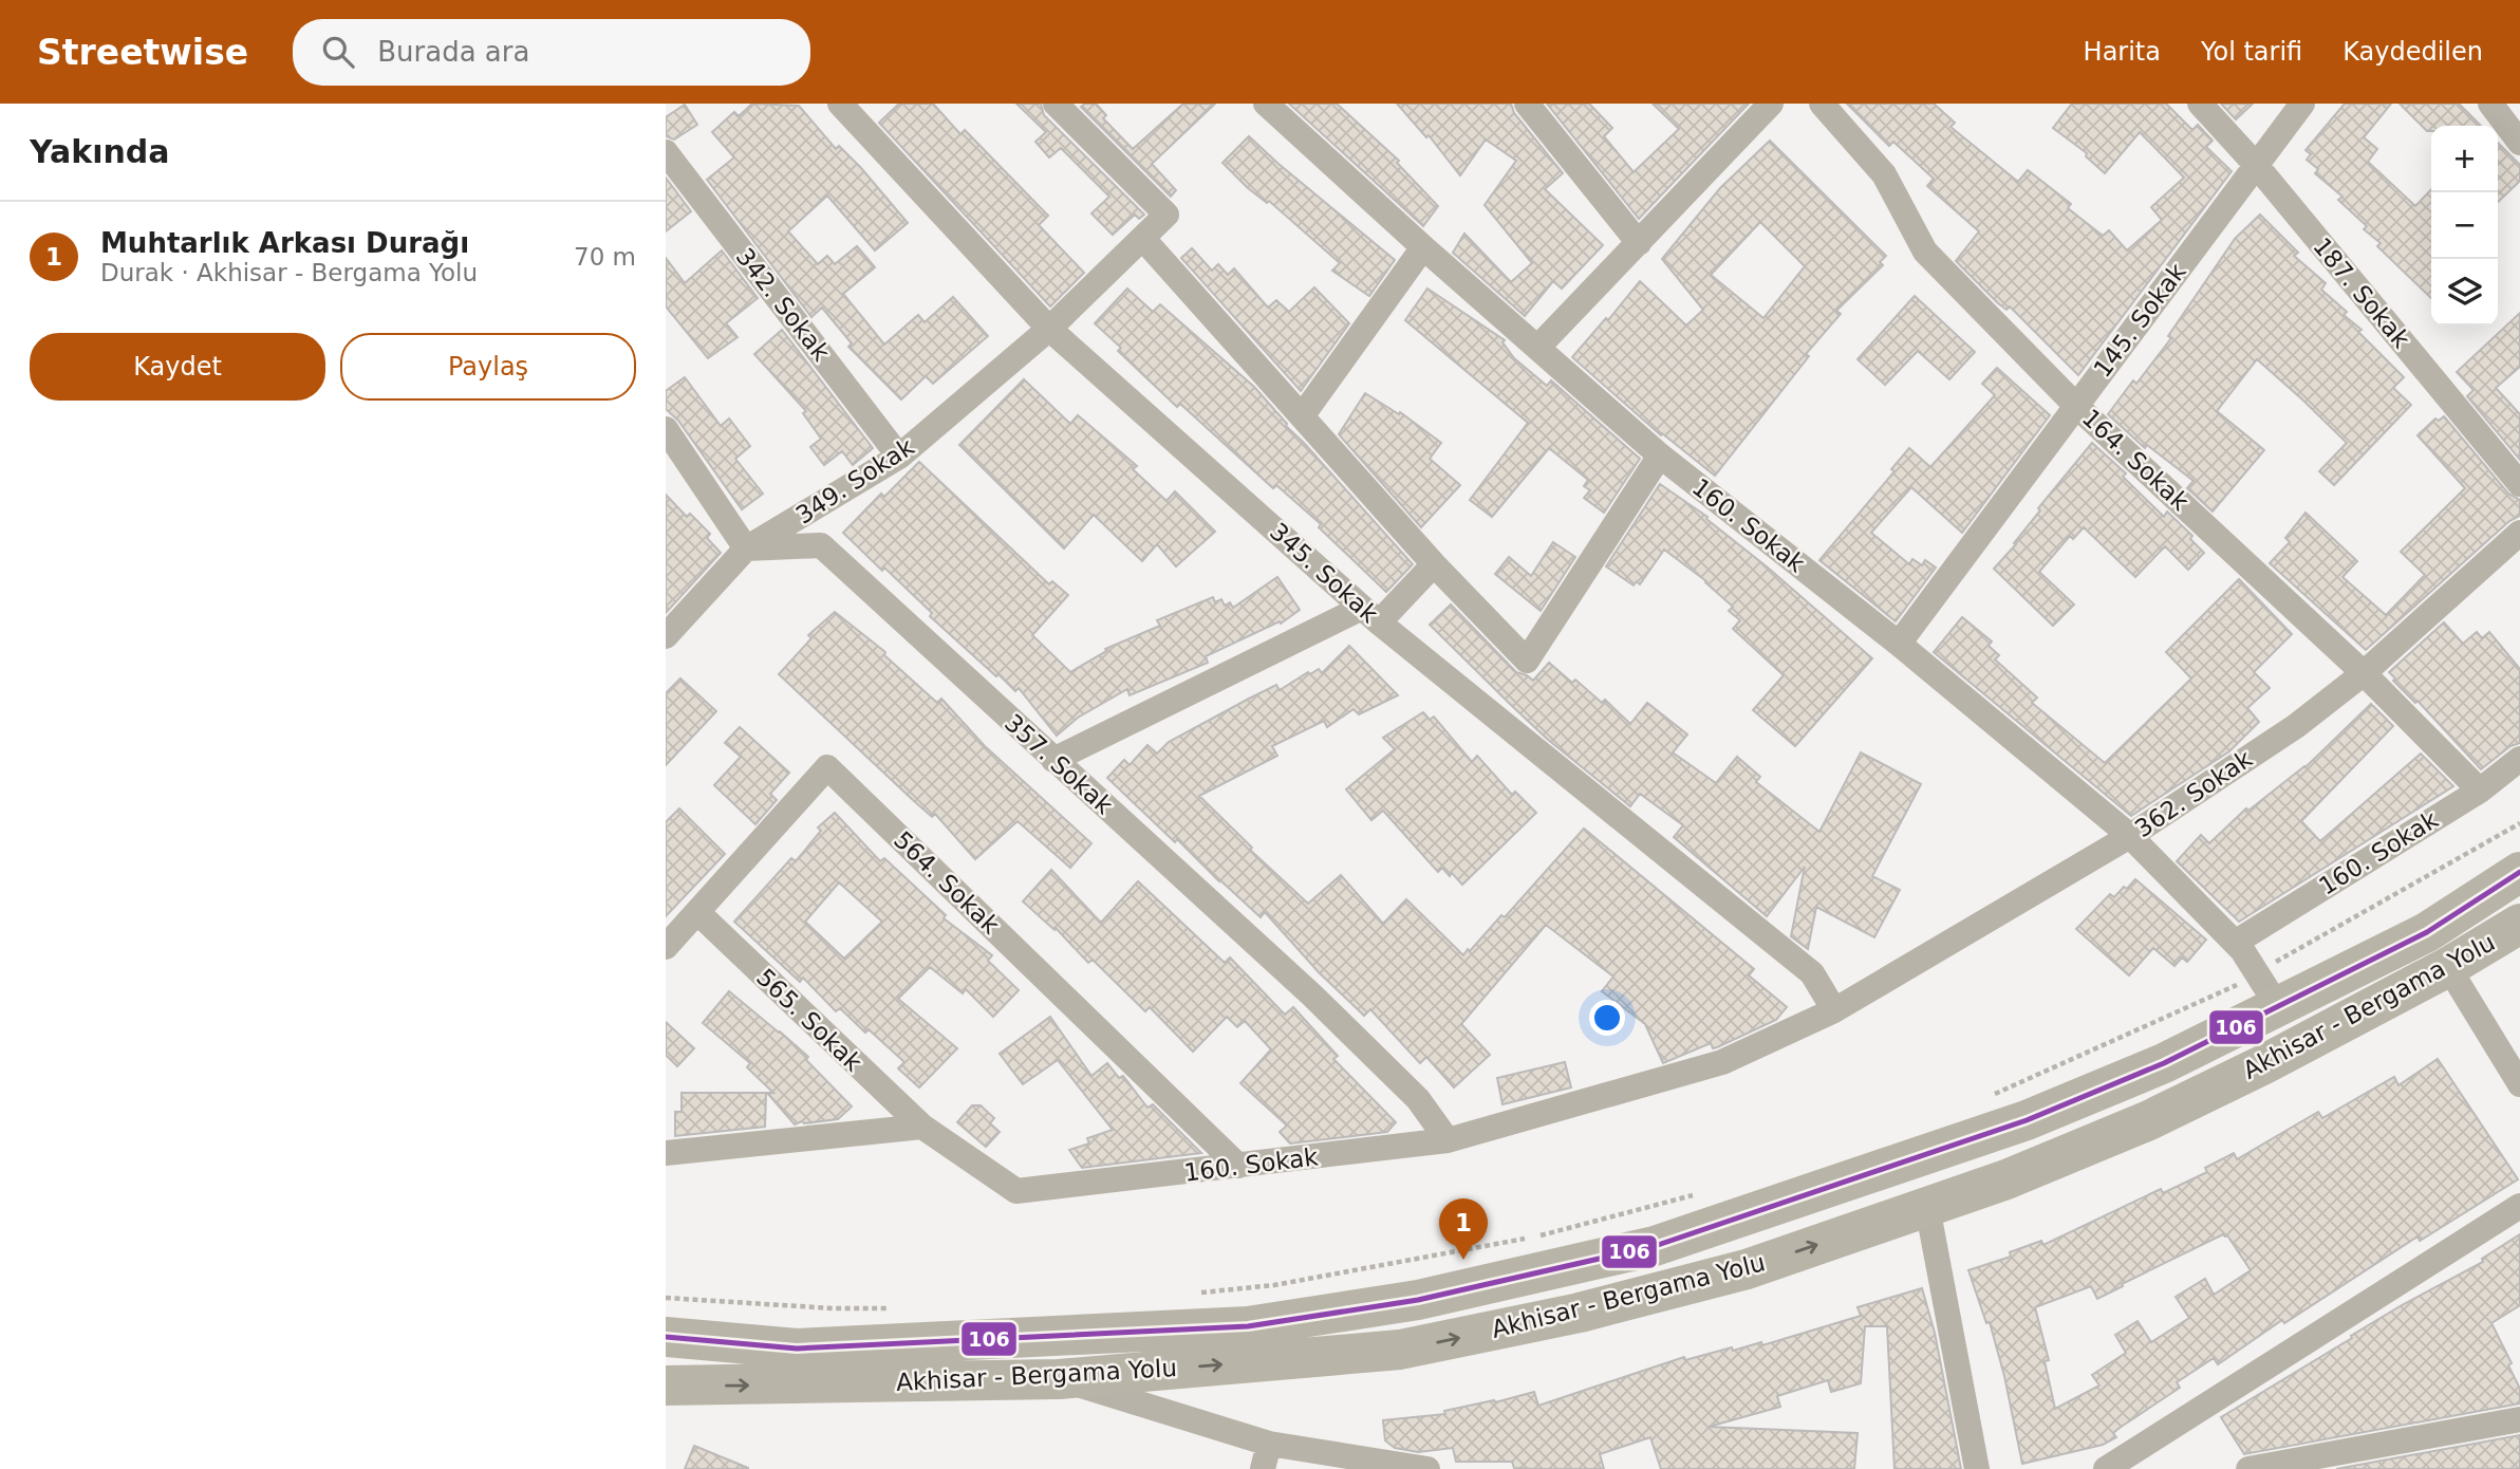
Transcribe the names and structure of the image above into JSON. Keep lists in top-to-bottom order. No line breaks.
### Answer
{"streets":{"main road":["Akhisar - Bergama Yolu"],"street":["187. Sokak","342. Sokak","145. Sokak","164. Sokak","349. Sokak","160. Sokak","345. Sokak","357. Sokak","362. Sokak","564. Sokak","565. Sokak"]},"crossings":[["187. Sokak","145. Sokak"],["342. Sokak","349. Sokak"],["145. Sokak","164. Sokak"],["145. Sokak","160. Sokak"],["164. Sokak","160. Sokak"],["164. Sokak","362. Sokak"],["349. Sokak","345. Sokak"],["349. Sokak","357. Sokak"],["160. Sokak","345. Sokak"],["160. Sokak","357. Sokak"],["160. Sokak","362. Sokak"],["160. Sokak","564. Sokak"],["160. Sokak","Akhisar - Bergama Yolu"],["160. Sokak","565. Sokak"],["345. Sokak","362. Sokak"],["564. Sokak","565. Sokak"]],"lines":["transit line 106"],"page":{"header":"Streetwise","search":"Burada ara","nav":["Harita","Yol tarifi","Kaydedilen"],"heading":"Yakında","map_buttons":["+","−"],"list":[{"mark":"1","name":"Muhtarlık Arkası Durağı","note":"Durak · Akhisar - Bergama Yolu","value":"70 m"}],"buttons":["Kaydet","Paylaş"],"pins":"1"}}
